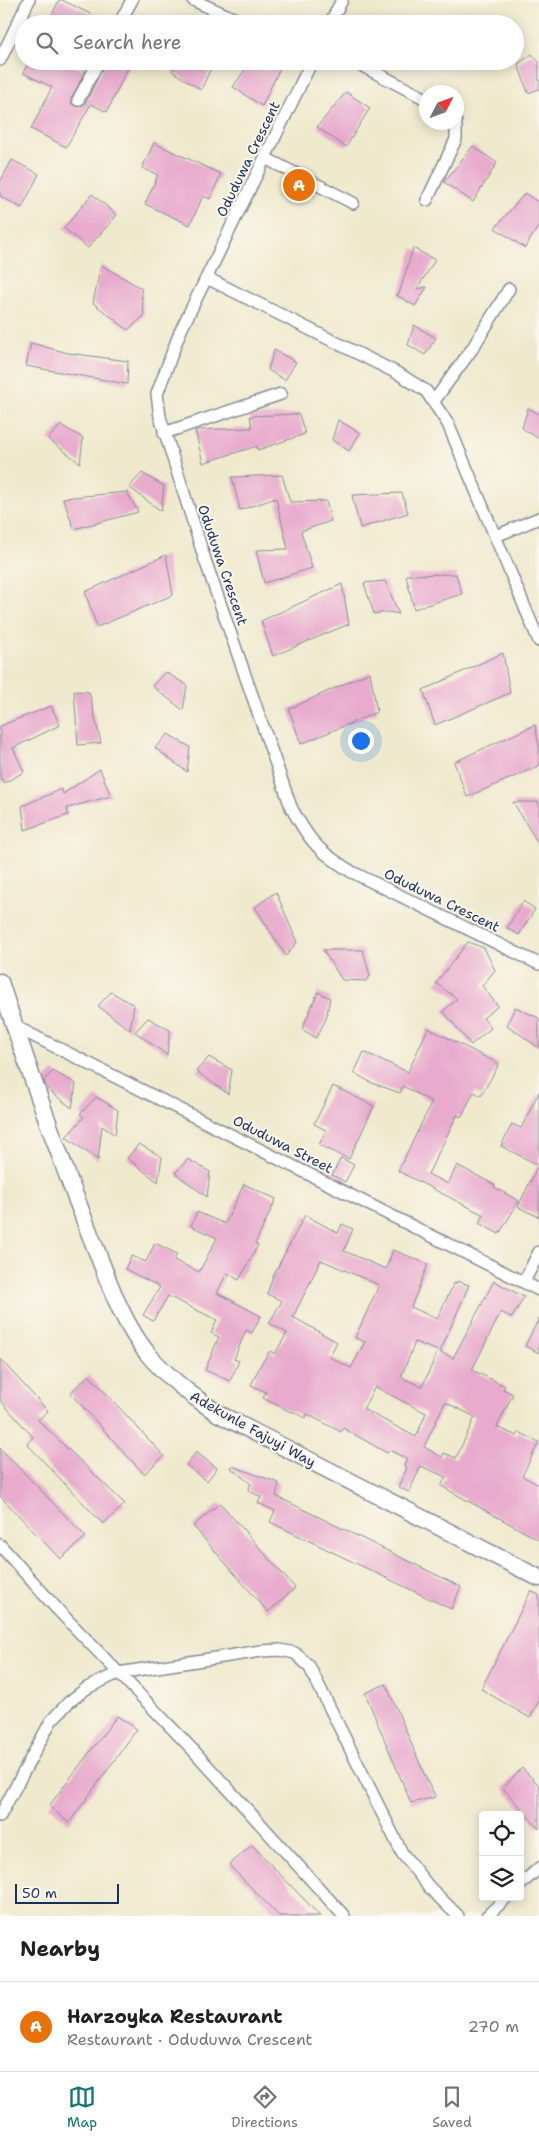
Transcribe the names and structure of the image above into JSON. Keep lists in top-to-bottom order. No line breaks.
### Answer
{"streets":{"street":["Oduduwa Crescent","Oduduwa Street","Adekunle Fajuyi Way"]},"crossings":[["Oduduwa Street","Adekunle Fajuyi Way"]],"scale_bar":"50 m","north":"top right","page":{"search":"Search here","pins":"A","scale":"50 m","heading":"Nearby","list":[{"mark":"A","name":"Harzoyka Restaurant","note":"Restaurant · Oduduwa Crescent","value":"270 m"}],"nav":["Map","Directions","Saved"]}}
